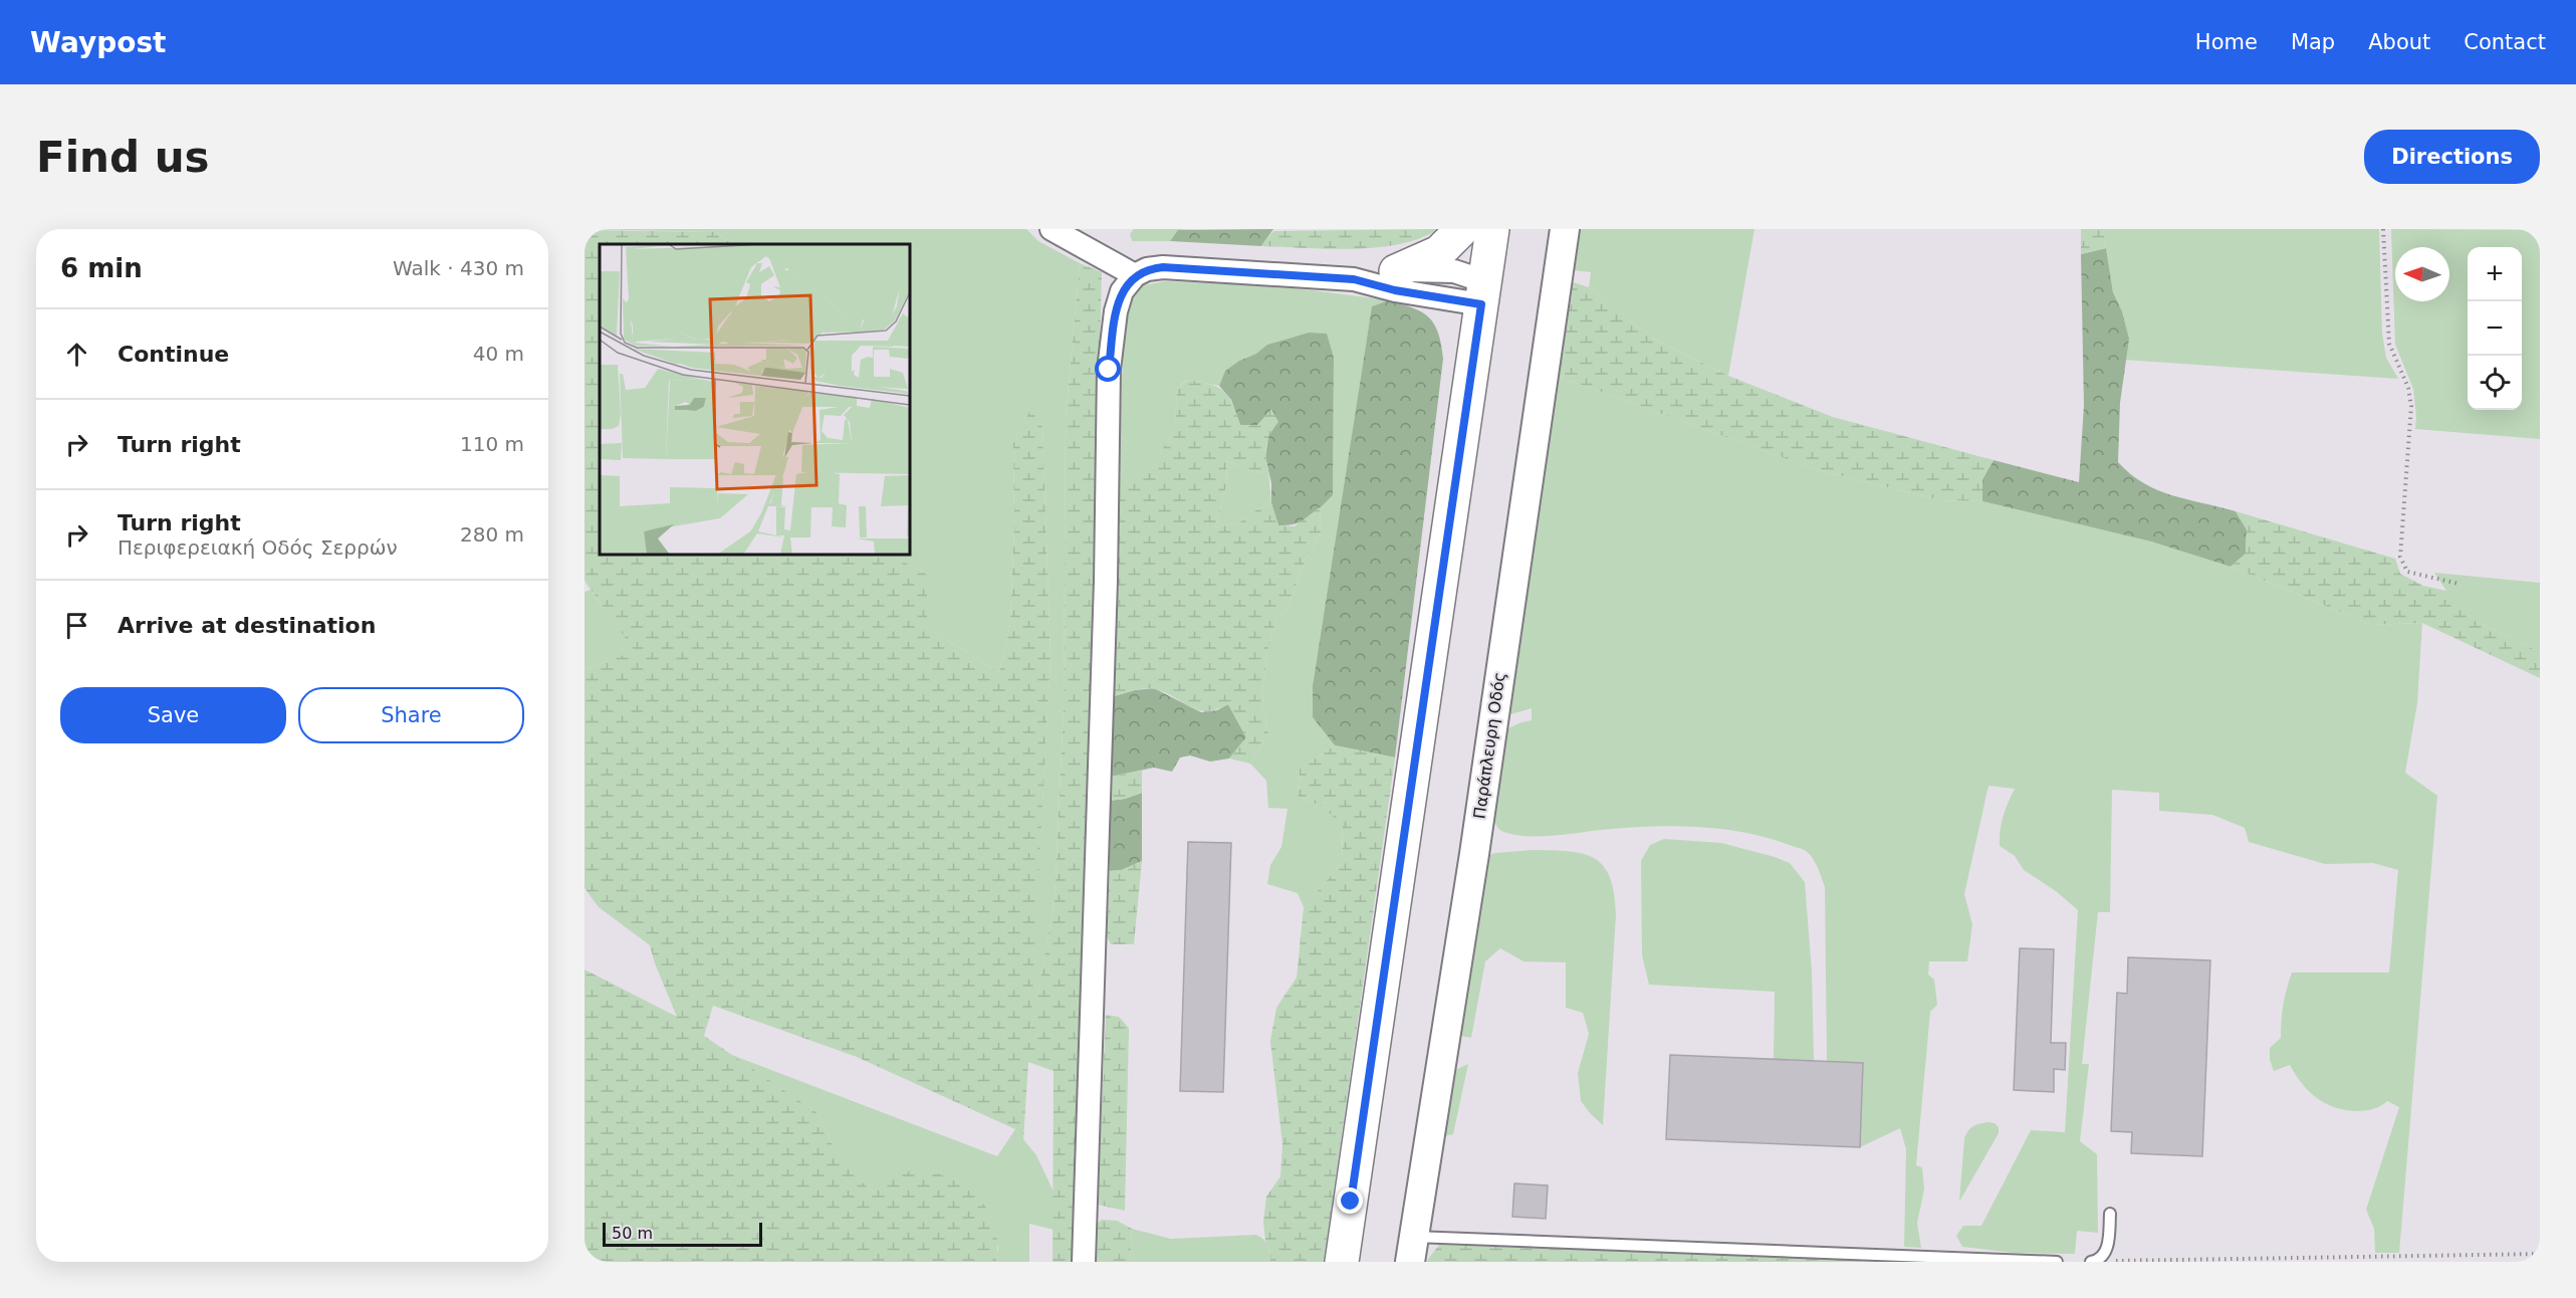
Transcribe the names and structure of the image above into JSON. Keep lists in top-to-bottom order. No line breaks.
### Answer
{"streets":{"street":["Παράπλευρη Οδός"]},"scale_bar":"50 m","north":"left","page":{"header":"Waypost","nav":["Home","Map","About","Contact"],"buttons":["Directions",["Save","Share"]],"title":"Find us","heading":["6 min","Walk · 430 m"],"map_buttons":["+","−"],"list":[["Continue","40 m"],["Turn right","110 m"],["Turn right","Περιφερειακή Οδός Σερρών","280 m"],"Arrive at destination"],"scale":"50 m"}}
